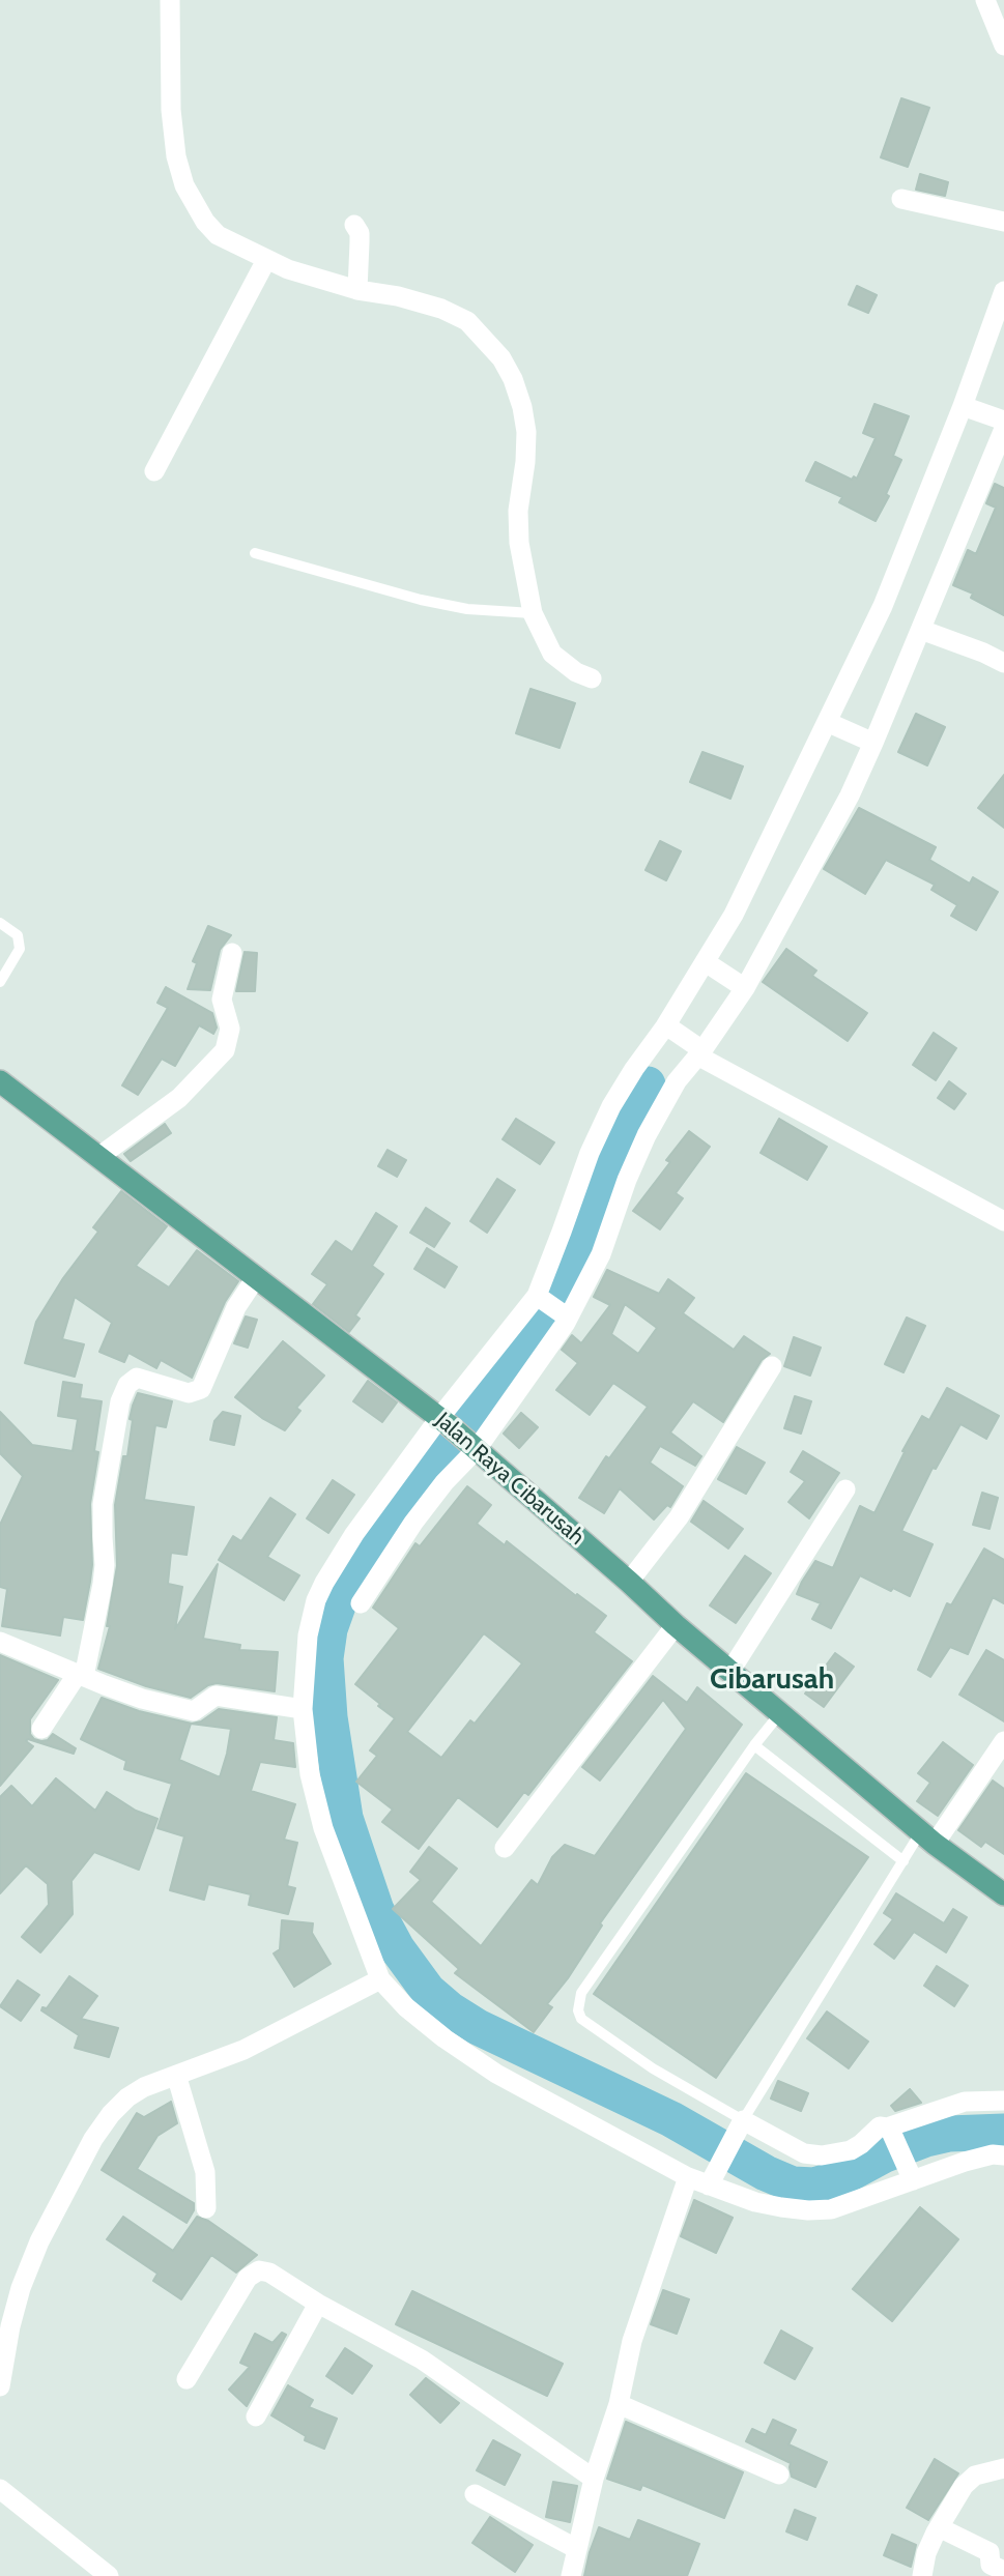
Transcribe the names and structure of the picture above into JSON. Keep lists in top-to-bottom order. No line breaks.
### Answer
{"streets":{"main road":["Jalan Raya Cibarusah"]},"districts":["Cibarusah"]}
